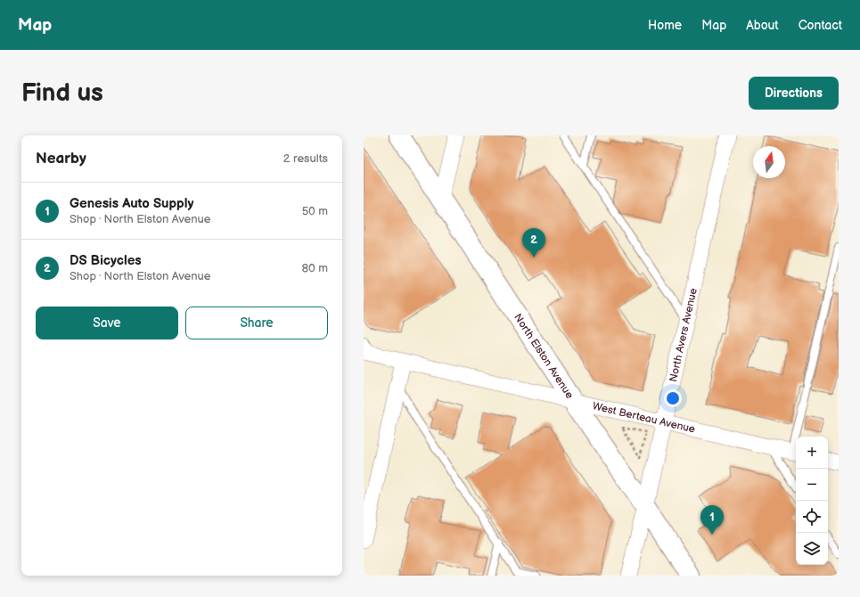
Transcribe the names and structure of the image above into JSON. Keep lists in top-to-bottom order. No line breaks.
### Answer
{"streets":{"main road":["North Elston Avenue"],"street":["North Avers Avenue","West Berteau Avenue"]},"crossings":[["North Avers Avenue","North Elston Avenue"],["North Avers Avenue","West Berteau Avenue"],["North Elston Avenue","West Berteau Avenue"]],"north":"top","page":{"header":"Map","nav":["Home","Map","About","Contact"],"buttons":["Directions",["Save","Share"]],"title":"Find us","heading":["Nearby","2 results"],"list":[{"mark":"1","name":"Genesis Auto Supply","note":"Shop · North Elston Avenue","value":"50 m"},{"mark":"2","name":"DS Bicycles","note":"Shop · North Elston Avenue","value":"80 m"}],"pins":["2","1"],"map_buttons":["+","−"]}}
